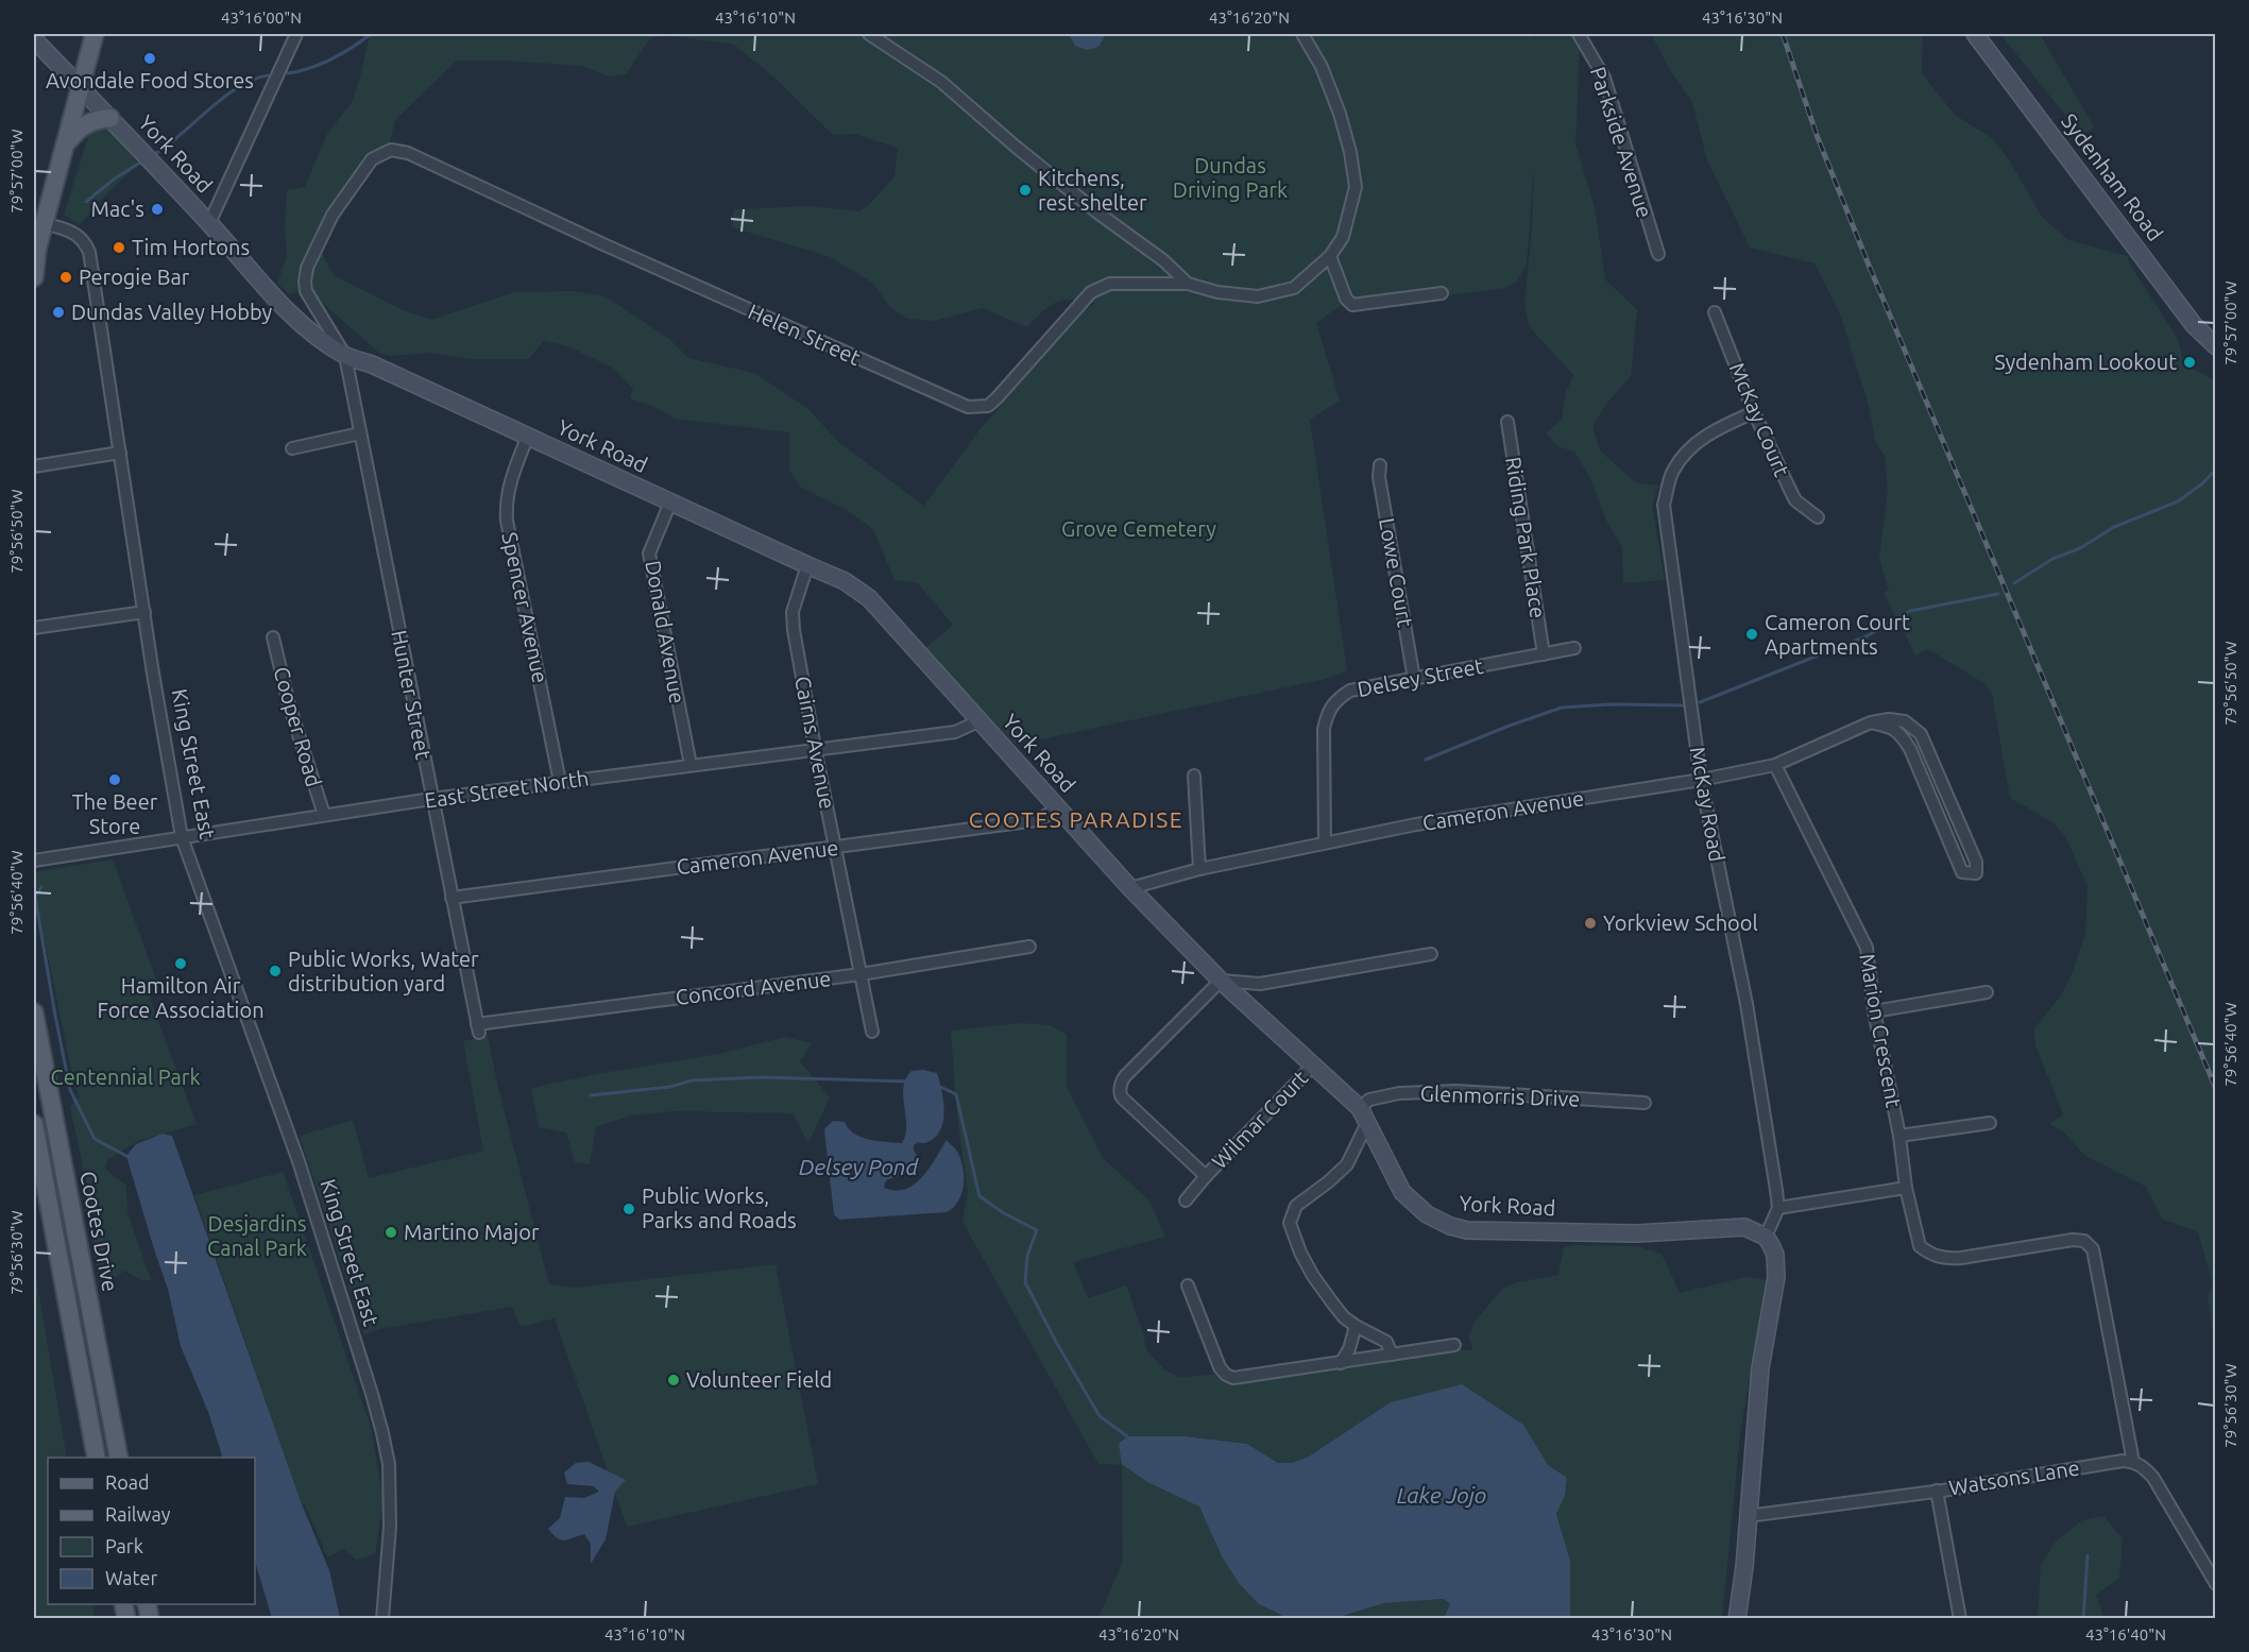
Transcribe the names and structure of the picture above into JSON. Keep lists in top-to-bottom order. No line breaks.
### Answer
{"streets":{"main road":["Cootes Drive"],"street":["Parkside Avenue","York Road","Sydenham Road","Helen Street","McKay Court","Riding Park Place","Lowe Court","Spencer Avenue","Donald Avenue","Delsey Street","Hunter Street","Cooper Road","Cairns Avenue","King Street East","East Street North","McKay Road","Cameron Avenue","Concord Avenue","Marion Crescent","Glenmorris Drive","Wilmar Court","Watsons Lane"]},"crossings":[["York Road","Helen Street"],["York Road","Spencer Avenue"],["York Road","Donald Avenue"],["York Road","Hunter Street"],["York Road","Cairns Avenue"],["York Road","East Street North"],["York Road","Cameron Avenue"],["York Road","Glenmorris Drive"],["York Road","Wilmar Court"],["Helen Street","Hunter Street"],["McKay Court","McKay Road"],["Riding Park Place","Delsey Street"],["Lowe Court","Delsey Street"],["Spencer Avenue","East Street North"],["Donald Avenue","East Street North"],["Delsey Street","Cameron Avenue"],["Hunter Street","East Street North"],["Hunter Street","Cameron Avenue"],["Hunter Street","Concord Avenue"],["Cooper Road","East Street North"],["Cairns Avenue","East Street North"],["Cairns Avenue","Cameron Avenue"],["Cairns Avenue","Concord Avenue"],["King Street East","East Street North"],["McKay Road","Cameron Avenue"],["Cameron Avenue","Marion Crescent"],["Marion Crescent","Watsons Lane"]],"districts":["COOTES PARADISE"],"water":["Delsey Pond","Lake Jojo"],"parks":["Dundas Driving Park","Grove Cemetery","Centennial Park","Desjardins Canal Park"],"places":["Avondale Food Stores","Kitchens, rest shelter","Mac's","Tim Hortons","Perogie Bar","Dundas Valley Hobby","Sydenham Lookout","Cameron Court Apartments","The Beer Store","Yorkview School","Hamilton Air Force Association","Public Works, Water distribution yard","Public Works, Parks and Roads","Martino Major","Volunteer Field"],"legend":["Road","Railway","Park","Water"],"coordinates":["43°16'00\"N","43°16'10\"N","43°16'20\"N","43°16'30\"N","79°57'00\"W","79°56'50\"W","79°56'40\"W","79°56'30\"W","43°16'40\"N"]}
